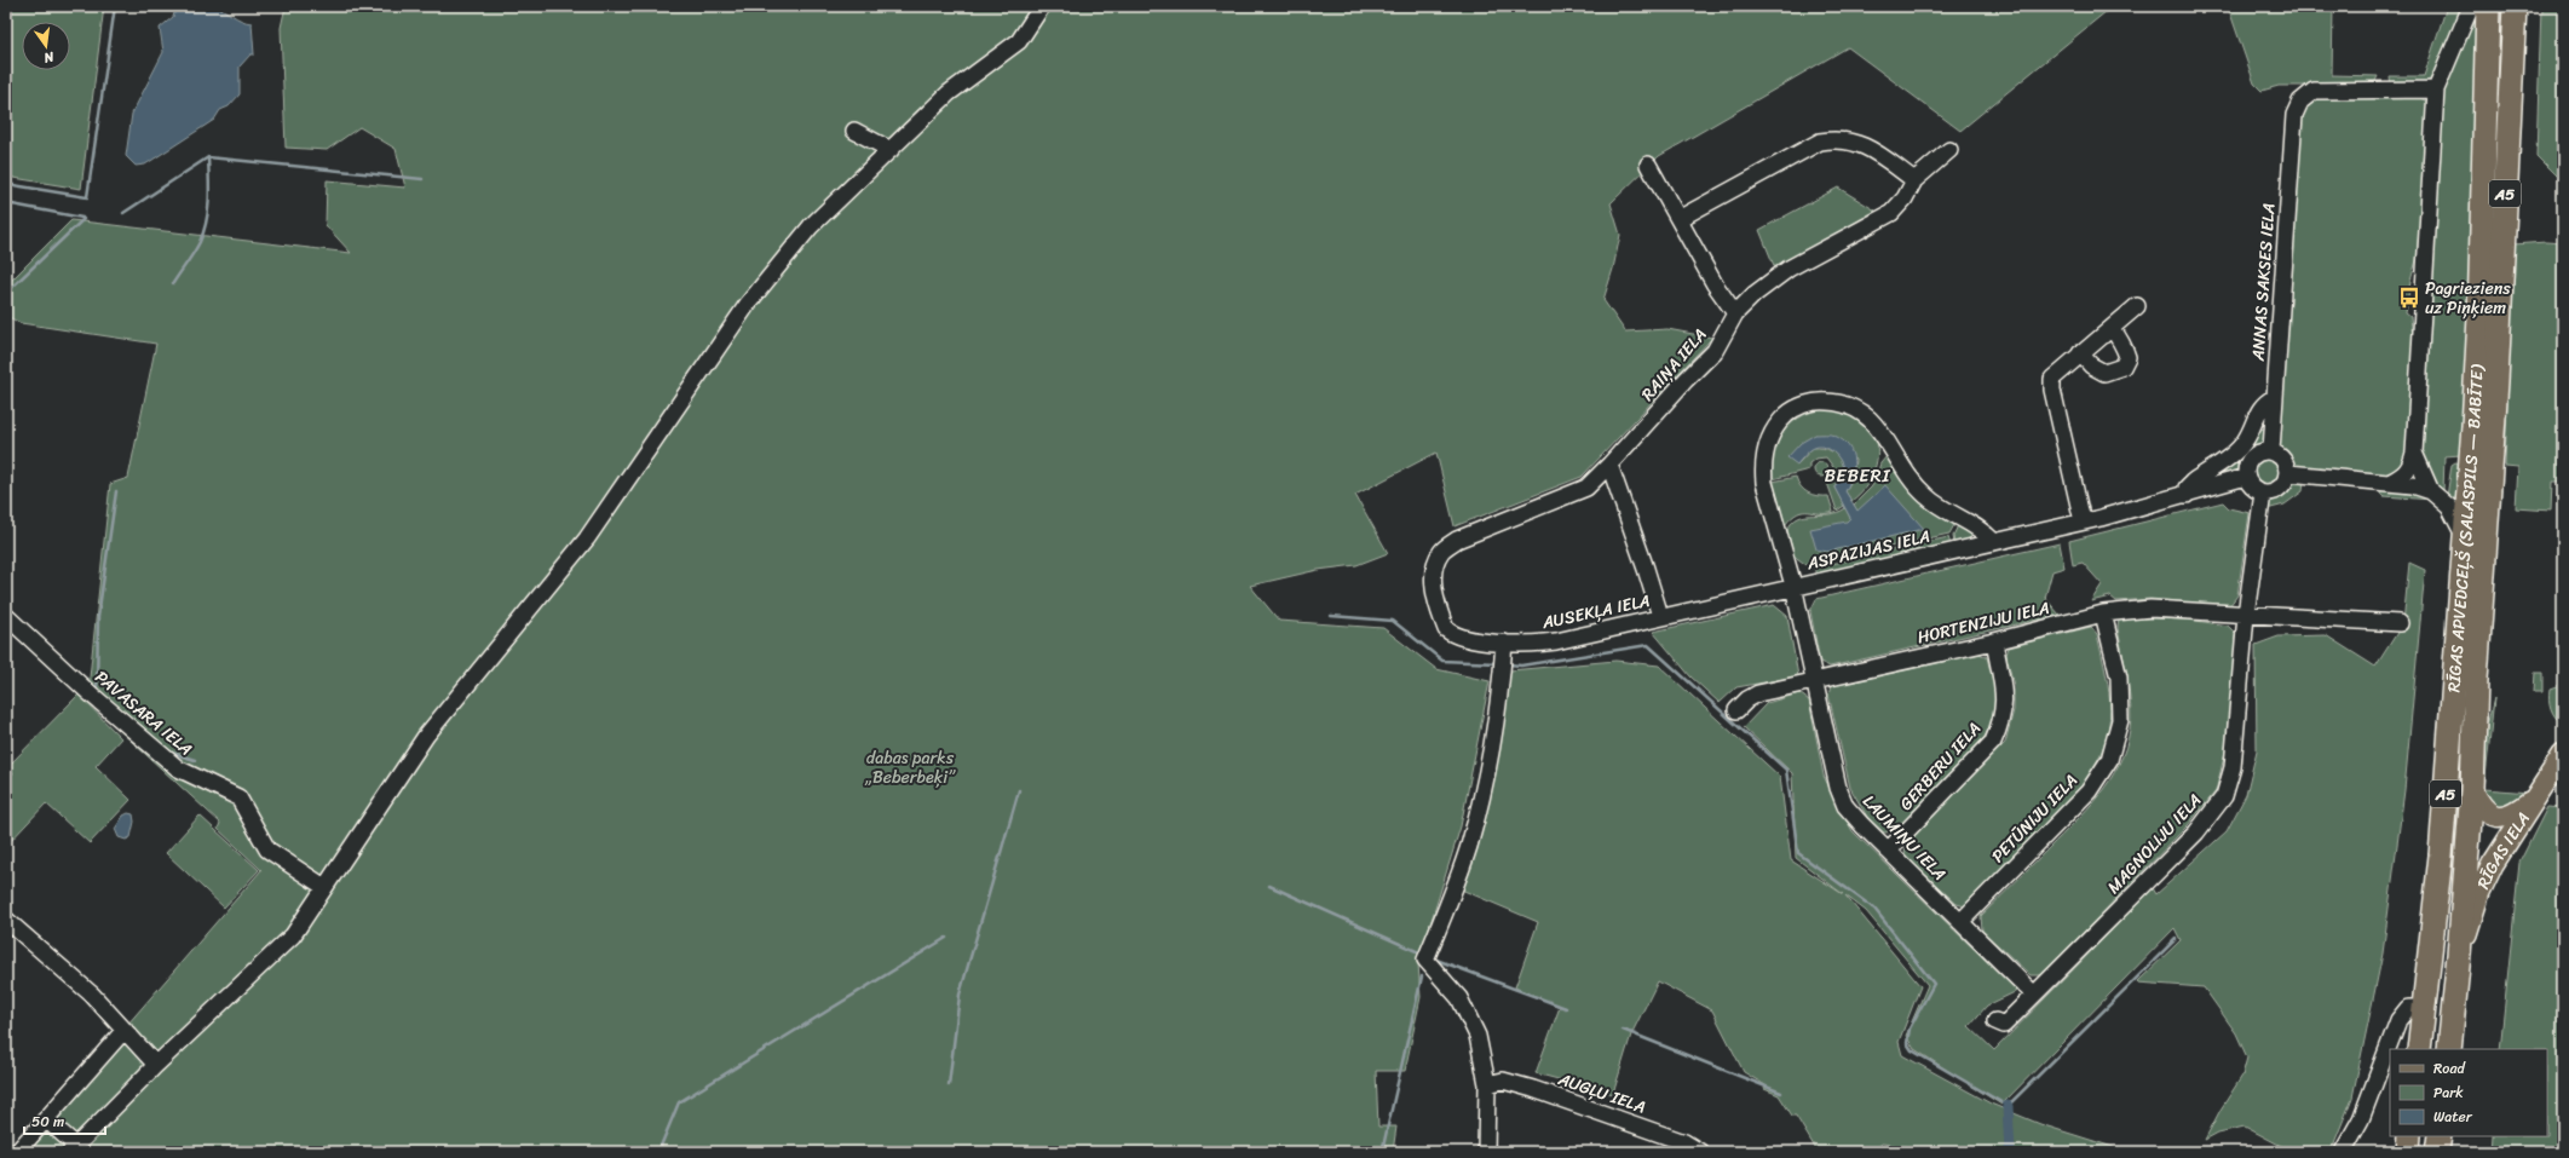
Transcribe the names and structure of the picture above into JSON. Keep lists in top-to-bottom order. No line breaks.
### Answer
{"streets":{"highway":["A5","RĪGAS APVEDCEĻŠ (SALASPILS — BABĪTE)"],"main road":["RĪGAS IELA"],"street":["ANNAS SAKSES IELA","RAIŅA IELA","ASPAZIJAS IELA","AUSEKĻA IELA","HORTENZIJU IELA","PAVASARA IELA","GERBERU IELA","PETŪNIJU IELA","LAUMIŅU IELA","MAGNOLIJU IELA","AUGĻU IELA"]},"crossings":[["ANNAS SAKSES IELA","ASPAZIJAS IELA"],["ANNAS SAKSES IELA","MAGNOLIJU IELA"],["RAIŅA IELA","AUSEKĻA IELA"],["RĪGAS APVEDCEĻŠ (SALASPILS — BABĪTE)","RĪGAS IELA"],["ASPAZIJAS IELA","AUSEKĻA IELA"],["ASPAZIJAS IELA","LAUMIŅU IELA"],["ASPAZIJAS IELA","MAGNOLIJU IELA"],["AUSEKĻA IELA","LAUMIŅU IELA"],["HORTENZIJU IELA","GERBERU IELA"],["HORTENZIJU IELA","PETŪNIJU IELA"],["HORTENZIJU IELA","LAUMIŅU IELA"],["HORTENZIJU IELA","MAGNOLIJU IELA"],["GERBERU IELA","LAUMIŅU IELA"],["PETŪNIJU IELA","LAUMIŅU IELA"],["LAUMIŅU IELA","MAGNOLIJU IELA"]],"districts":["BEBERI"],"parks":["dabas parks „Beberbeķi”"],"places":{"bus stop":["Pagrieziens uz Piņķiem"]},"legend":["Road","Park","Water"],"scale_bar":"50 m","north":"bottom"}
